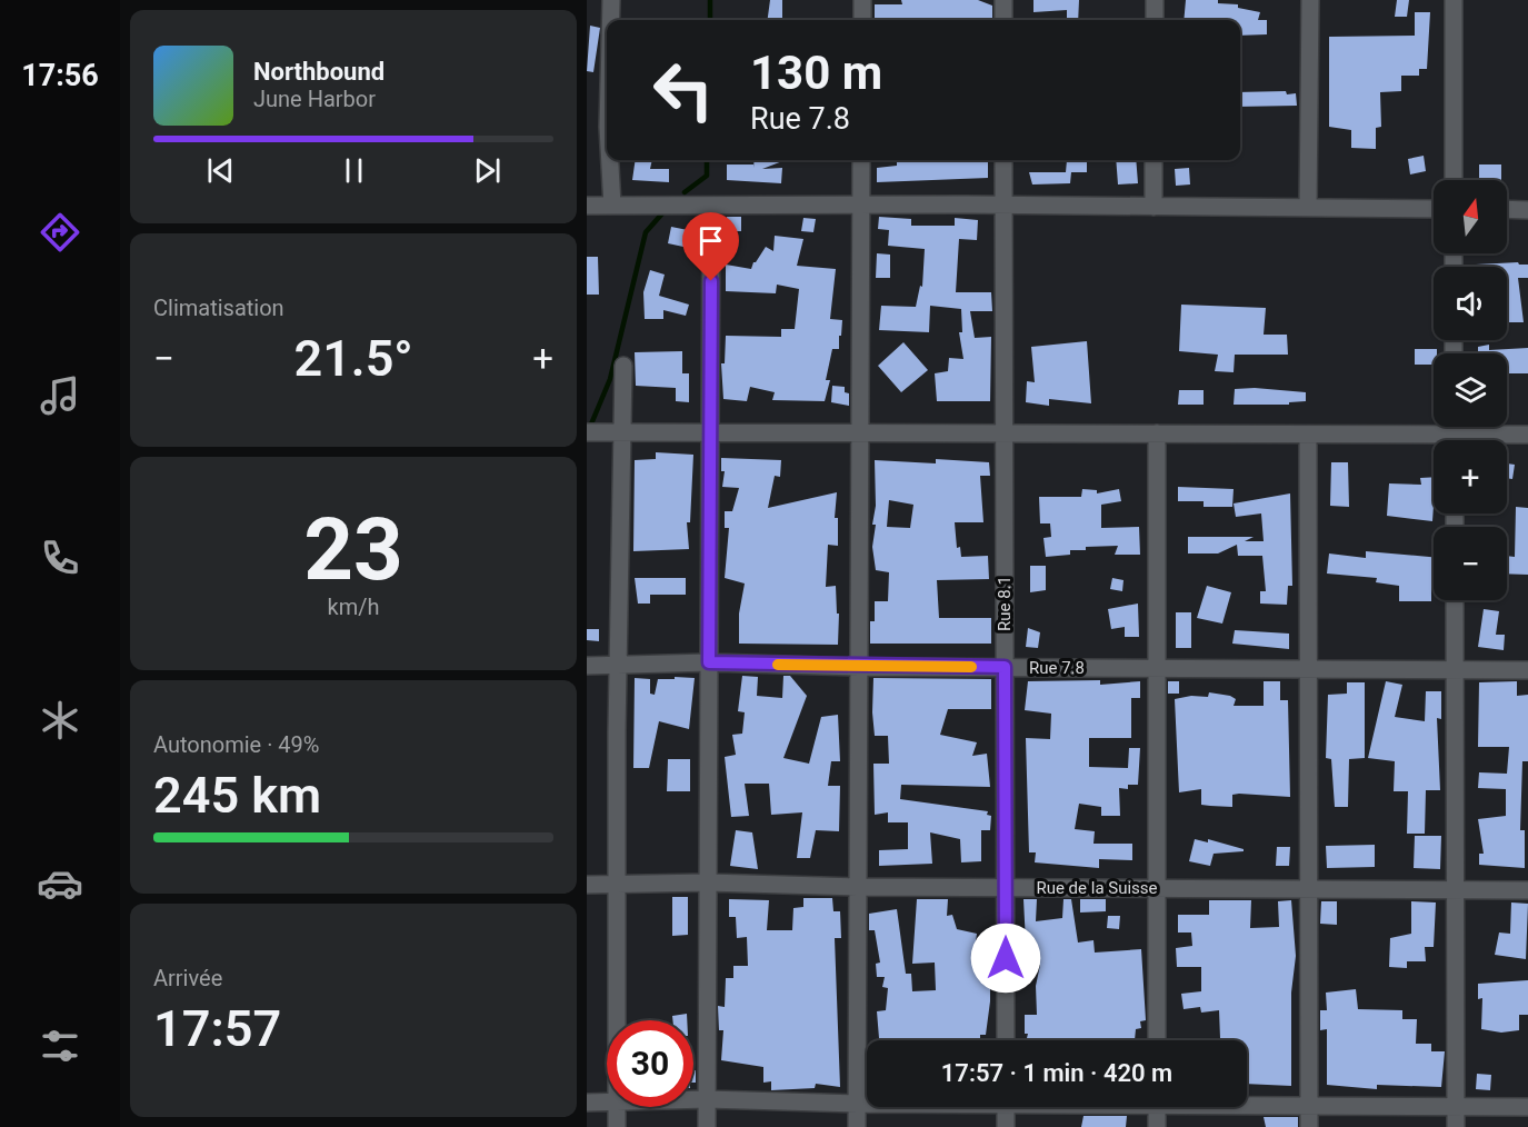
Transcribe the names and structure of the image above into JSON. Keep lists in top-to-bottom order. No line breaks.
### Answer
{"streets":{"street":["Rue 8.1","Rue 7.8","Rue de la Suisse"]},"crossings":[["Rue 8.1","Rue 7.8"],["Rue 8.1","Rue de la Suisse"]],"north":"top","page":{"tabs":"17:56","turn":["130 m","Rue 7.8"],"song":["Northbound","June Harbor"],"map_buttons":["+","−"],"tile":["Climatisation",["23","km/h"],["Autonomie · 49%","245 km"],["Arrivée","17:57"]],"heat":["−","21.5°","+"],"limit":"30","trip":"17:57 · 1 min · 420 m"}}
